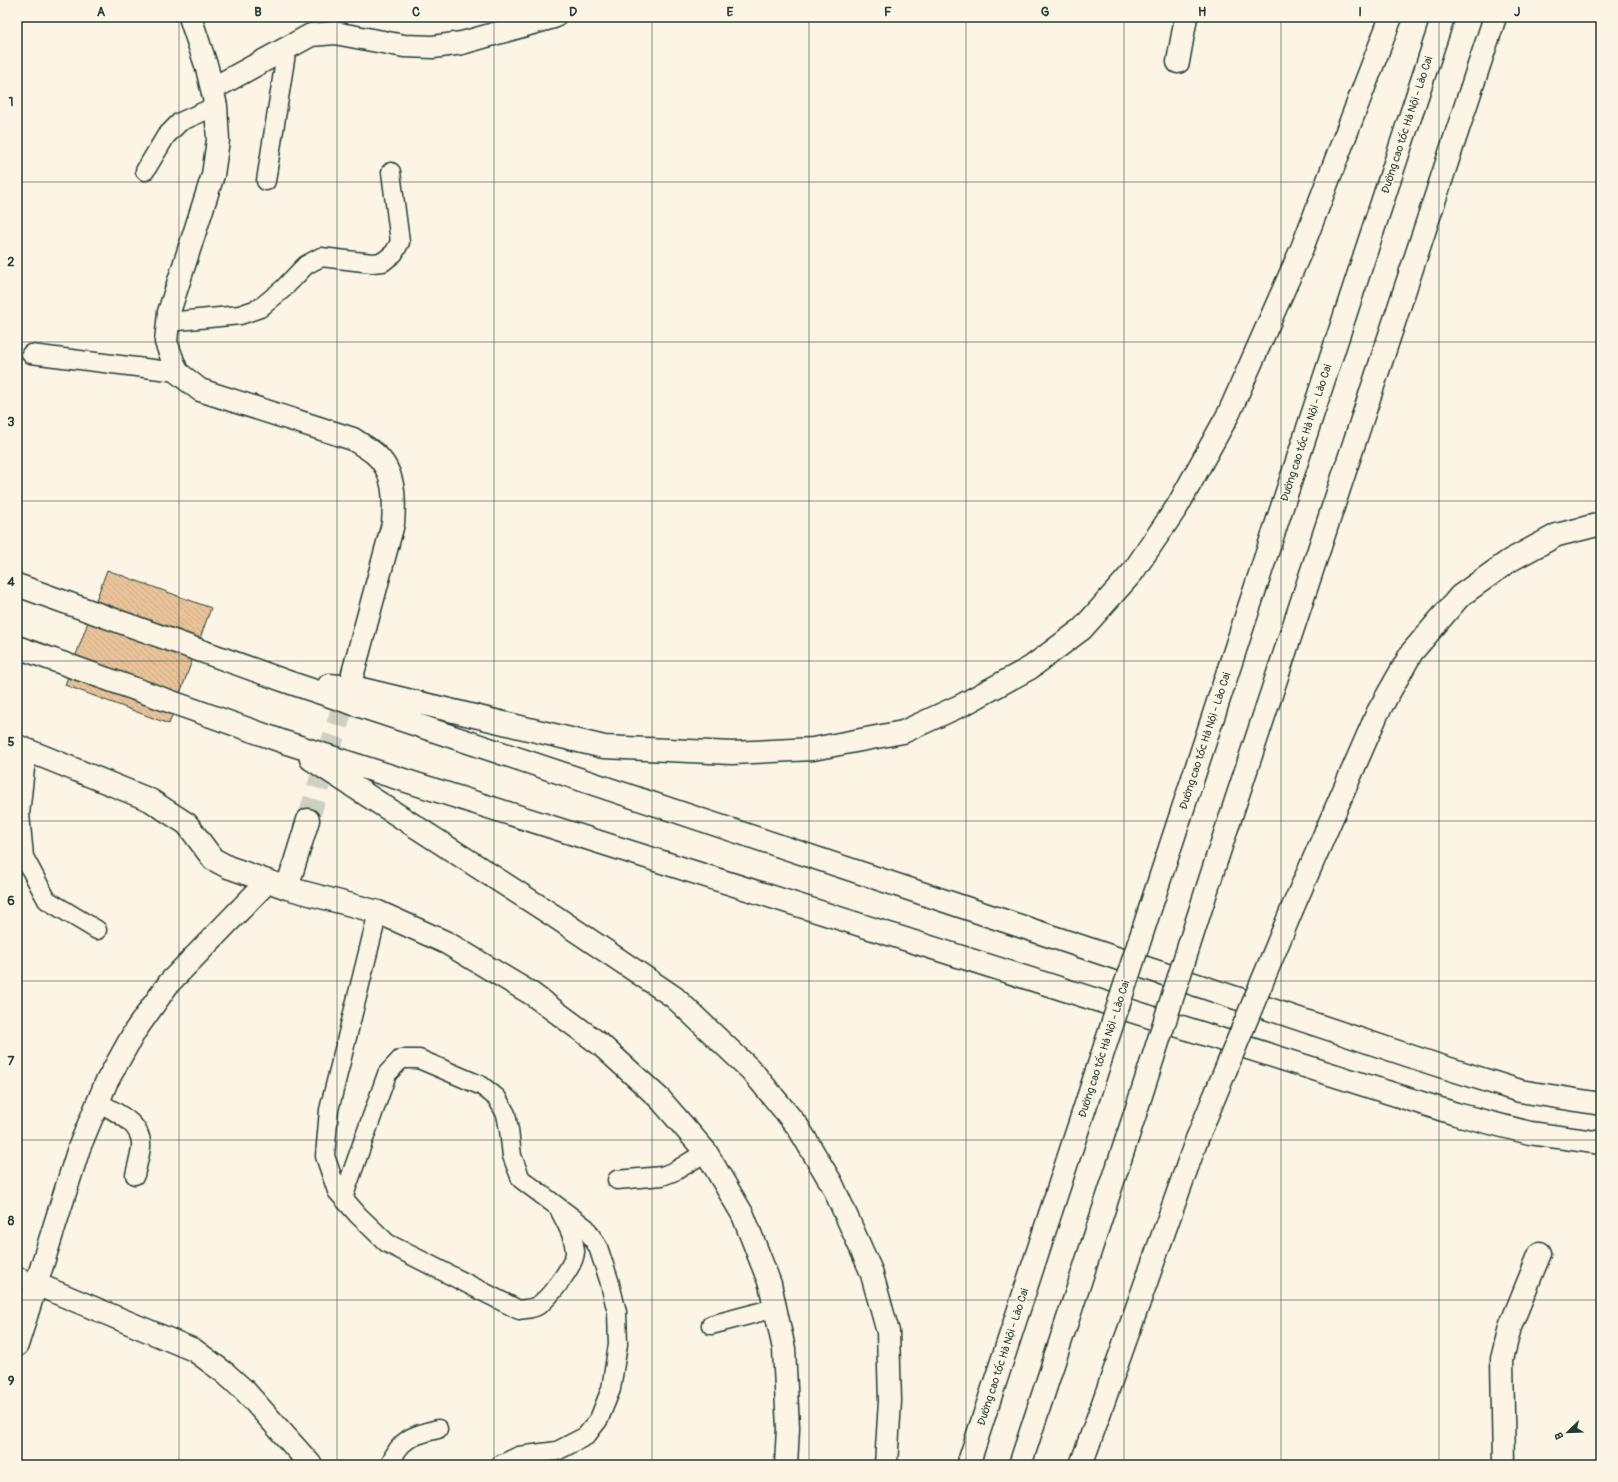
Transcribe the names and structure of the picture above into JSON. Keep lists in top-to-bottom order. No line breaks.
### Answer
{"streets":{"main road":["Đường cao tốc Hà Nội - Lào Cai"]},"north":"bottom left","grid":{"columns":["A","B","C","D","E","F","G","H","I","J"],"rows":["1","2","3","4","5","6","7","8","9"]}}
